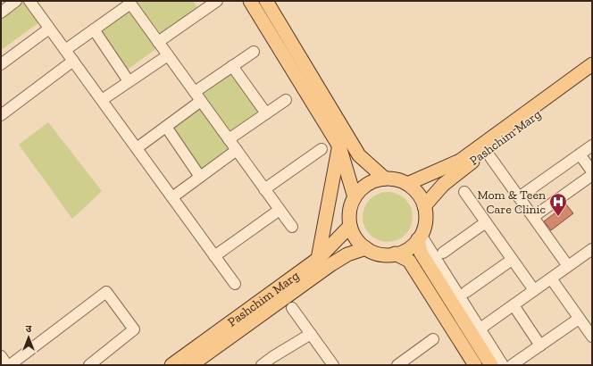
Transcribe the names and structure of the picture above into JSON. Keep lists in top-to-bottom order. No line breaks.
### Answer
{"streets":{"main road":["Pashchim Marg"]},"places":{"hospital":["Mom & Teen Care Clinic"]},"north":"top"}
